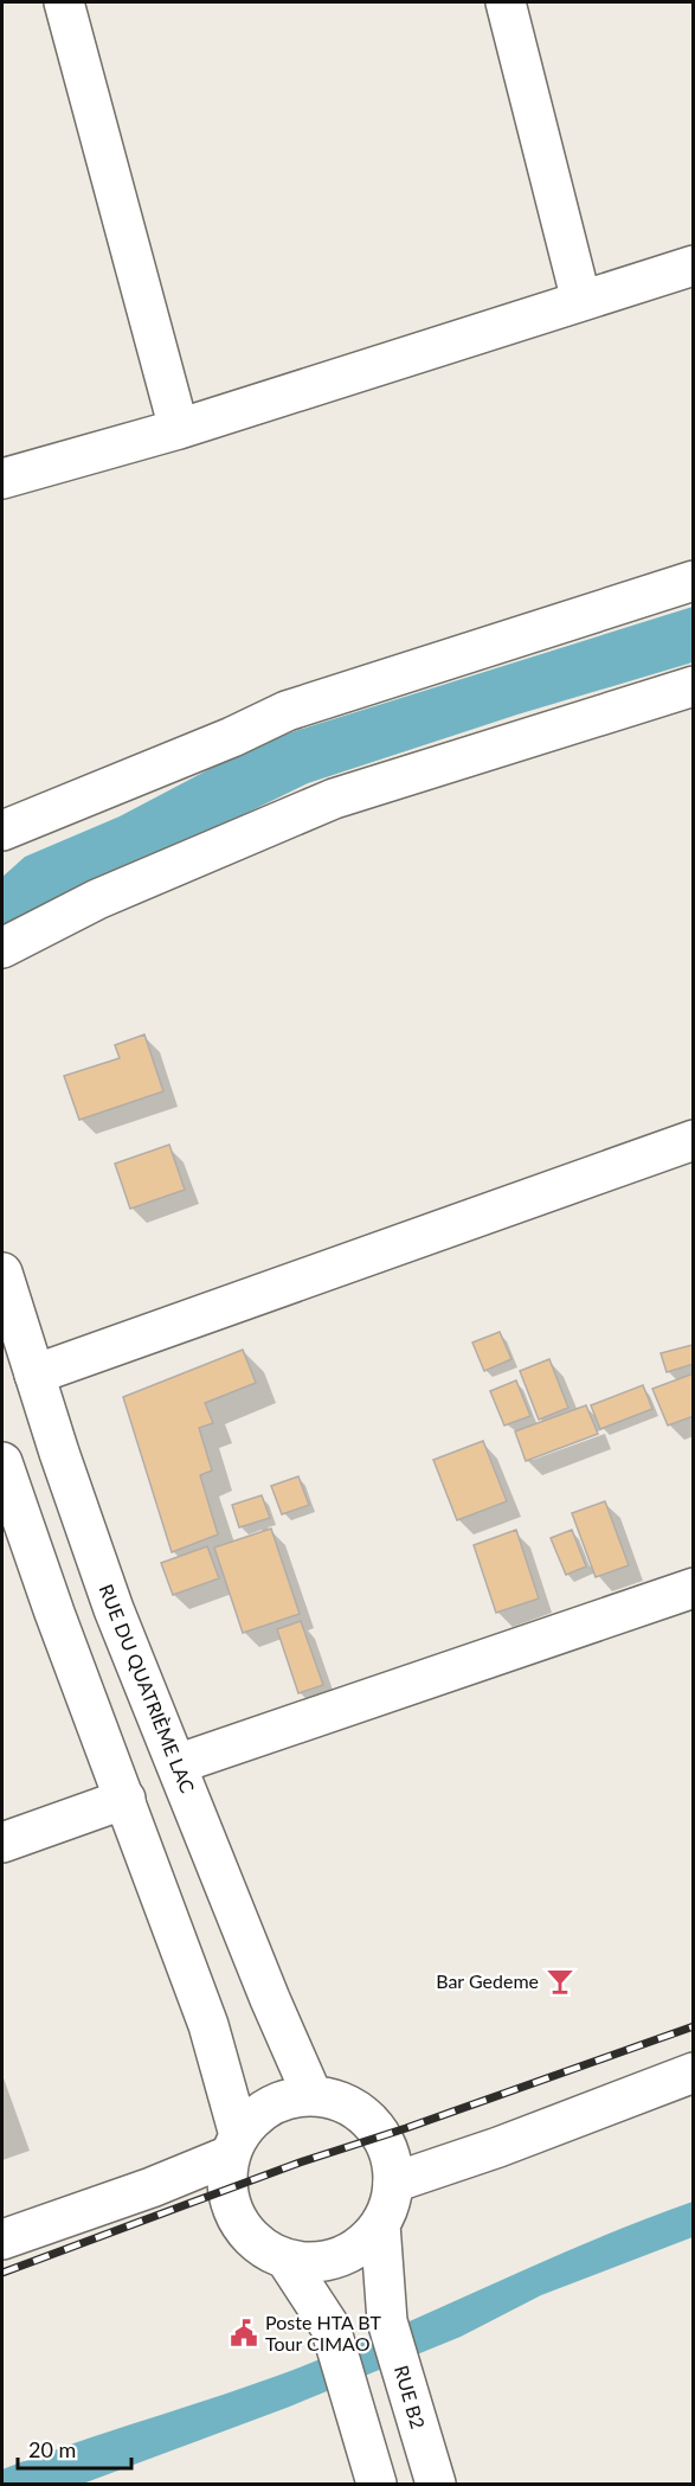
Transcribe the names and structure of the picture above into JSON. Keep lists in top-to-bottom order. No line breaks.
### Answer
{"streets":{"street":["RUE DU QUATRIÈME LAC","RUE B2"]},"crossings":[["RUE DU QUATRIÈME LAC","RUE B2"]],"places":{"bar":["Bar Gedeme"],"public building":["Poste HTA BT Tour CIMAO"]},"scale_bar":"20 m"}
